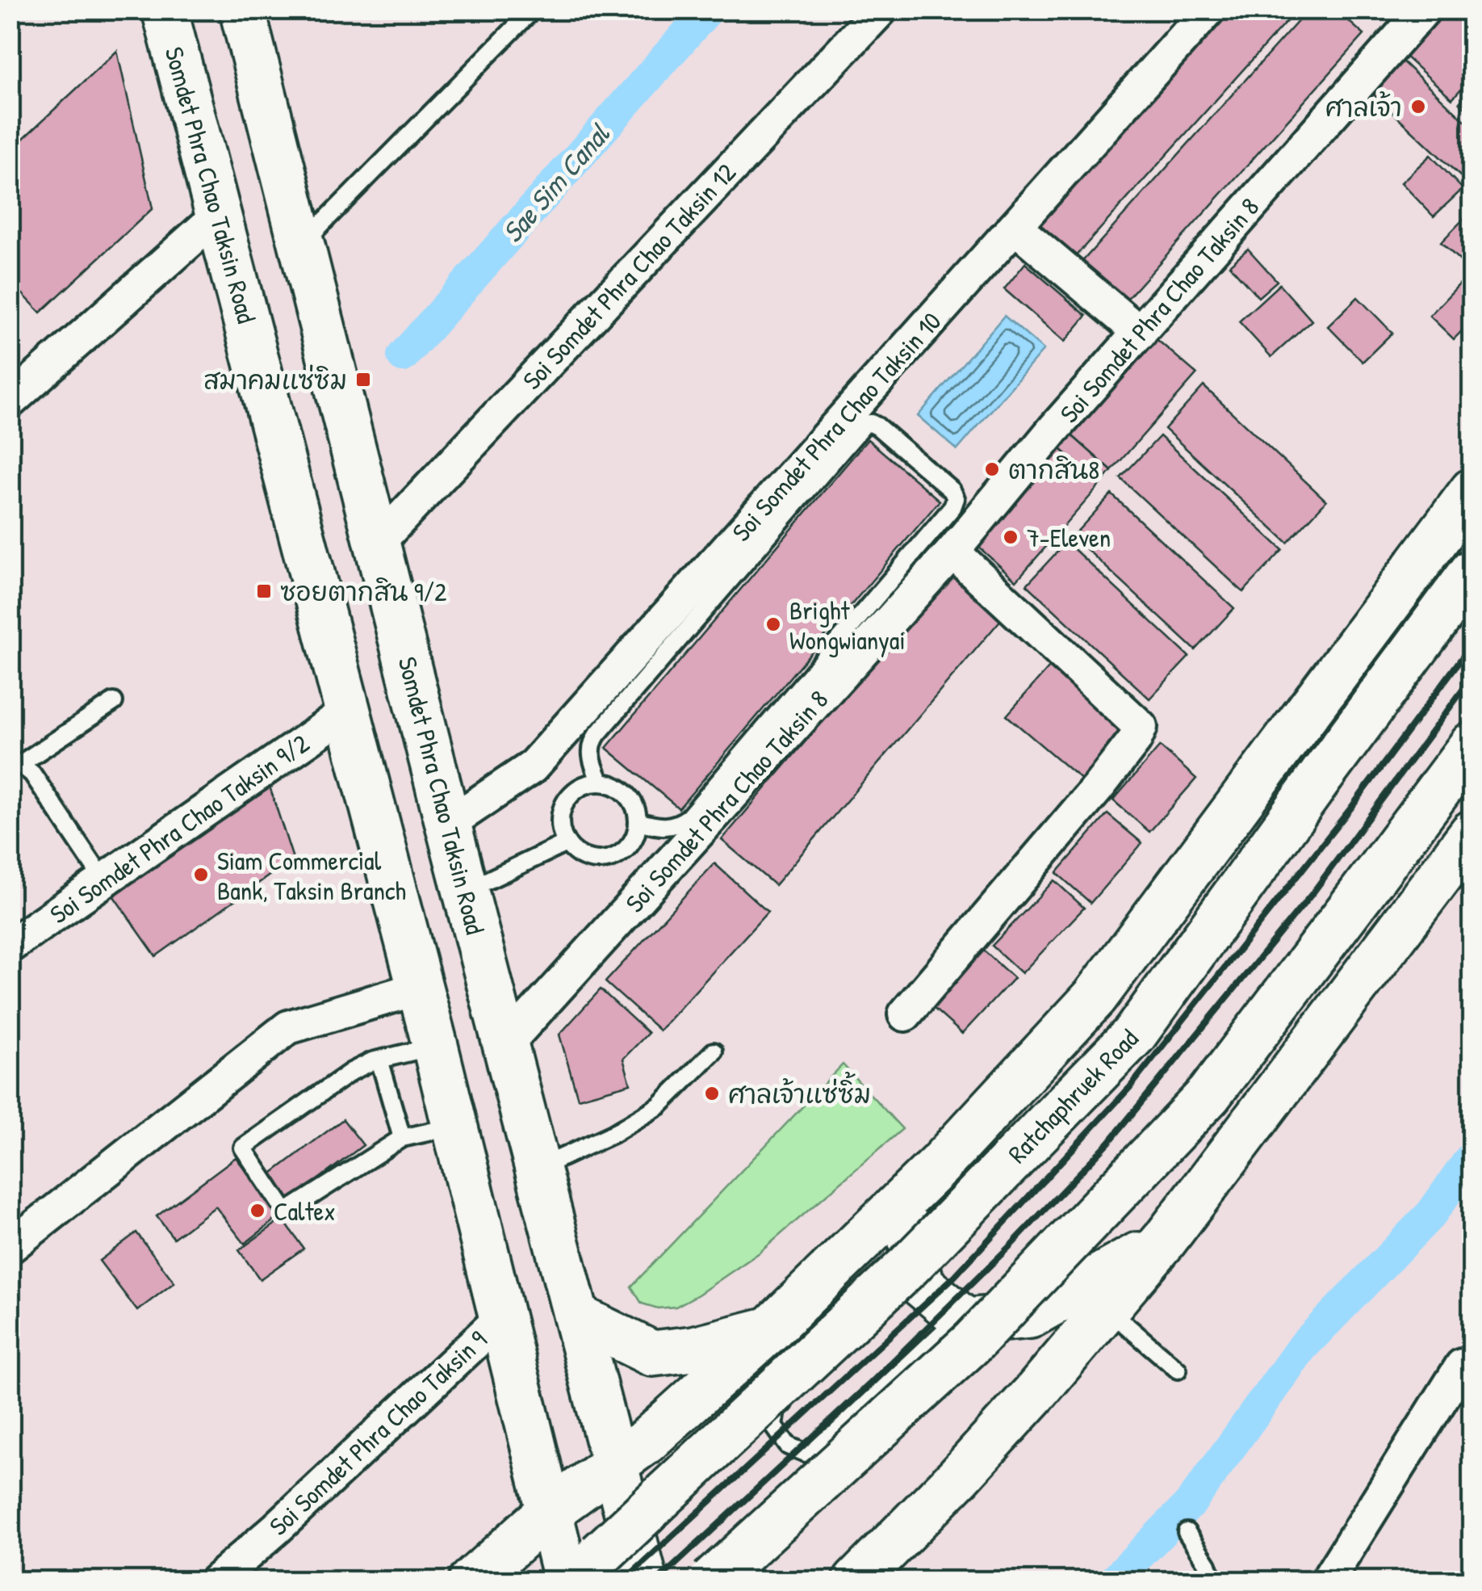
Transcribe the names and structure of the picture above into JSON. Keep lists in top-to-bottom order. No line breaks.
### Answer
{"streets":{"main road":["Somdet Phra Chao Taksin Road","Ratchaphruek Road"],"street":["Soi Somdet Phra Chao Taksin 12","Soi Somdet Phra Chao Taksin 8","Soi Somdet Phra Chao Taksin 10","Soi Somdet Phra Chao Taksin 9/2","Soi Somdet Phra Chao Taksin 9"]},"crossings":[["Somdet Phra Chao Taksin Road","Soi Somdet Phra Chao Taksin 12"],["Somdet Phra Chao Taksin Road","Soi Somdet Phra Chao Taksin 8"],["Somdet Phra Chao Taksin Road","Soi Somdet Phra Chao Taksin 10"],["Somdet Phra Chao Taksin Road","Soi Somdet Phra Chao Taksin 9/2"],["Somdet Phra Chao Taksin Road","Ratchaphruek Road"],["Somdet Phra Chao Taksin Road","Soi Somdet Phra Chao Taksin 9"]],"water":["Sae Sim Canal"],"places":{"other":["ศาลเจ้า","ตากสิน8","7-Eleven","Bright Wongwianyai","Siam Commercial Bank, Taksin Branch","ศาลเจ้าแซ่ซิ้ม","Caltex"],"transit":["สมาคมแซ่ซิม","ซอยตากสิน 9/2"]}}
